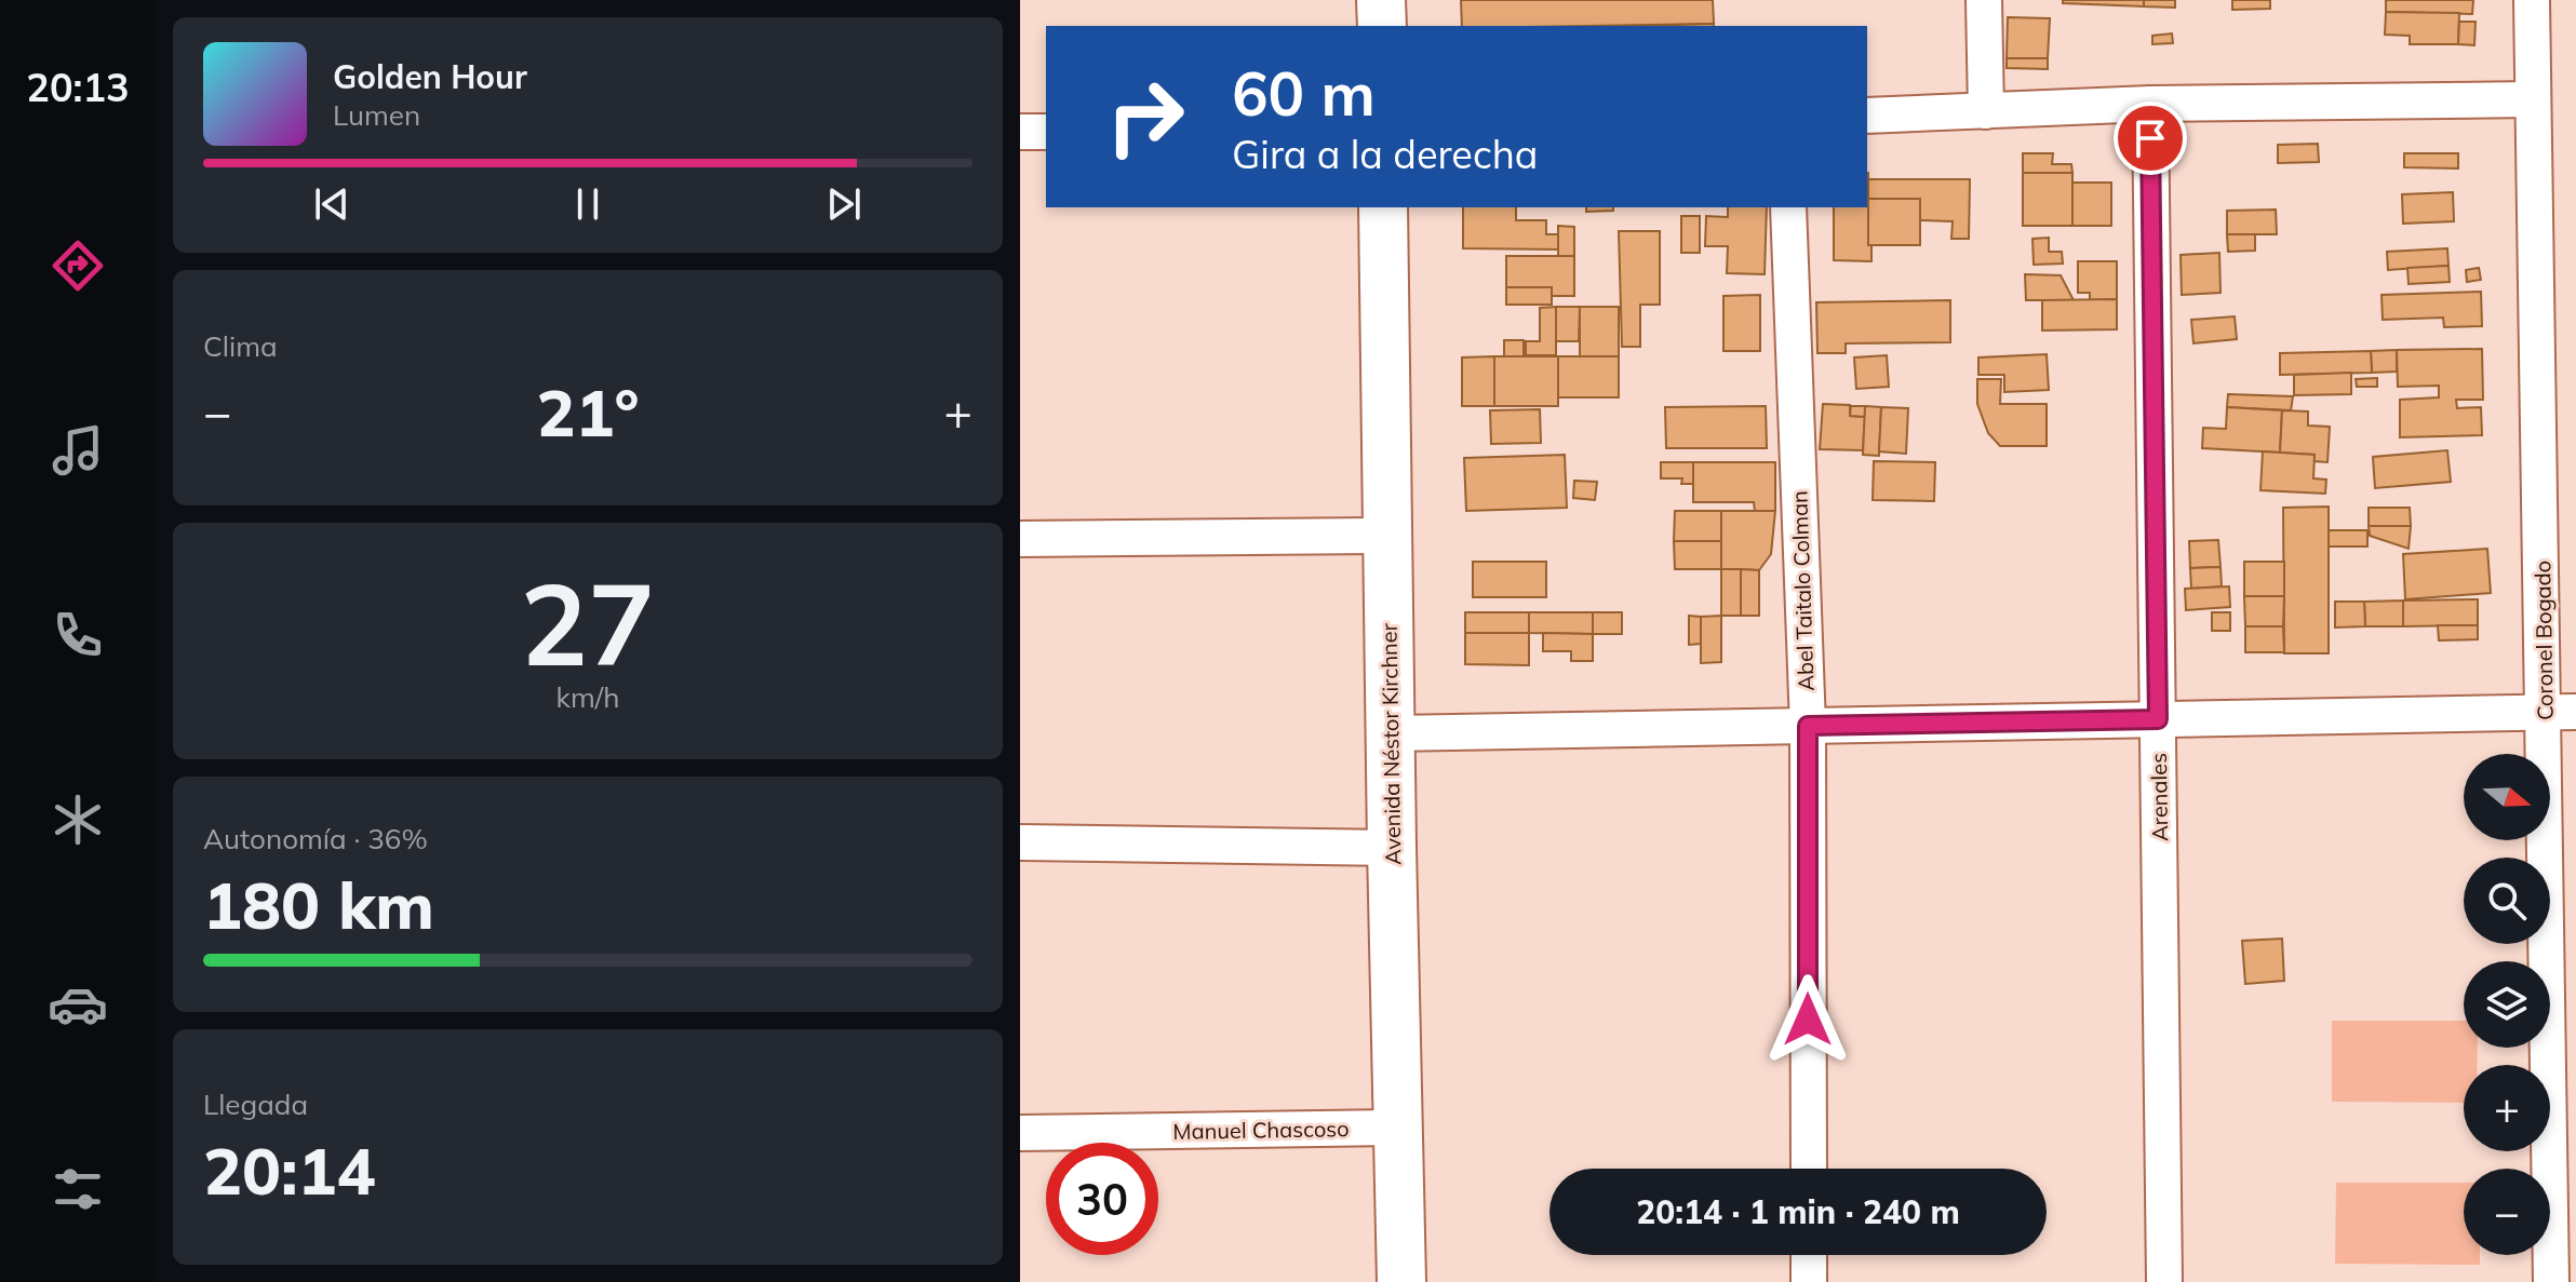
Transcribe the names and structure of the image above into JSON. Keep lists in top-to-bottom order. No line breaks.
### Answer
{"streets":{"main road":["Avenida Néstor Kirchner"],"street":["Abel Taitalo Colman","Coronel Bogado","Arenales","Manuel Chascoso"]},"crossings":[["Avenida Néstor Kirchner","Manuel Chascoso"]],"north":"right","page":{"tabs":"20:13","turn":["60 m","Gira a la derecha"],"song":["Golden Hour","Lumen"],"tile":["Clima",["27","km/h"],["Autonomía · 36%","180 km"],["Llegada","20:14"]],"heat":["−","21°","+"],"map_buttons":["+","−"],"limit":"30","trip":"20:14 · 1 min · 240 m"}}
